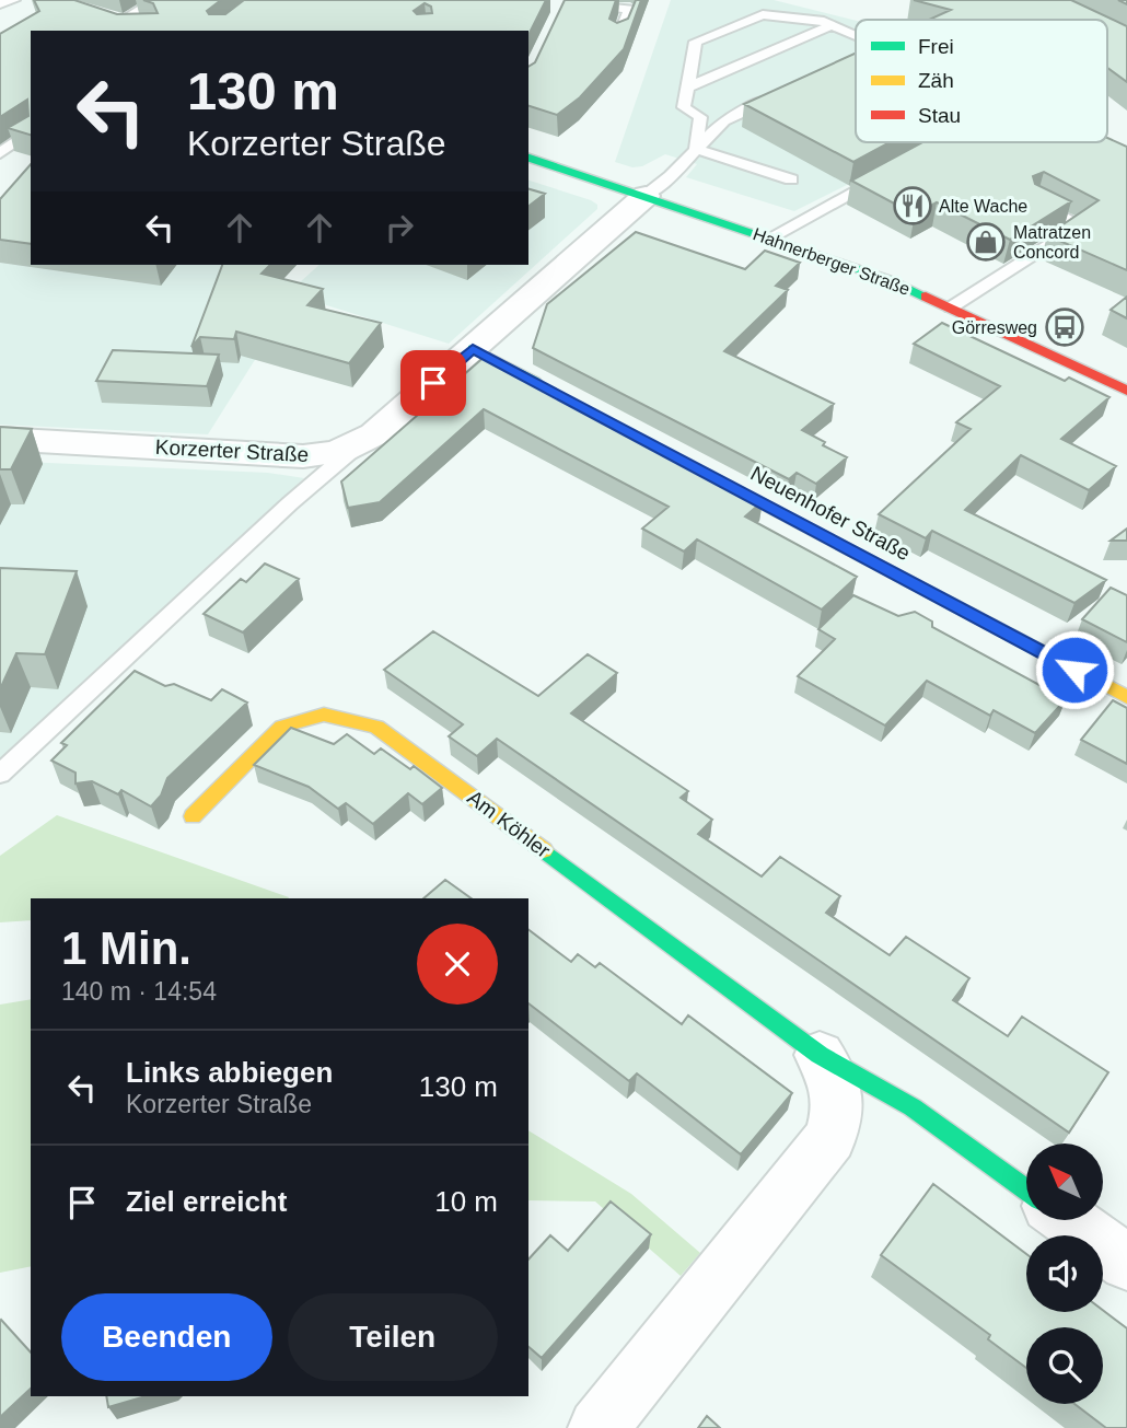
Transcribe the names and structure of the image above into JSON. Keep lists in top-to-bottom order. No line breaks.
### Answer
{"streets":{"street":["Hahnerberger Straße","Korzerter Straße","Neuenhofer Straße","Am Köhler"]},"crossings":[["Hahnerberger Straße","Korzerter Straße"]],"places":{"restaurant":["Alte Wache"],"shop":["Matratzen Concord"],"bus stop":["Görresweg"]},"legend":["Frei","Zäh","Stau"],"north":"top left","page":{"turn":["130 m","Korzerter Straße"],"heading":["1 Min.","140 m · 14:54"],"list":[{"name":"Links abbiegen","note":"Korzerter Straße","value":"130 m"},{"name":"Ziel erreicht","value":"10 m"}],"buttons":["Beenden","Teilen"]}}
